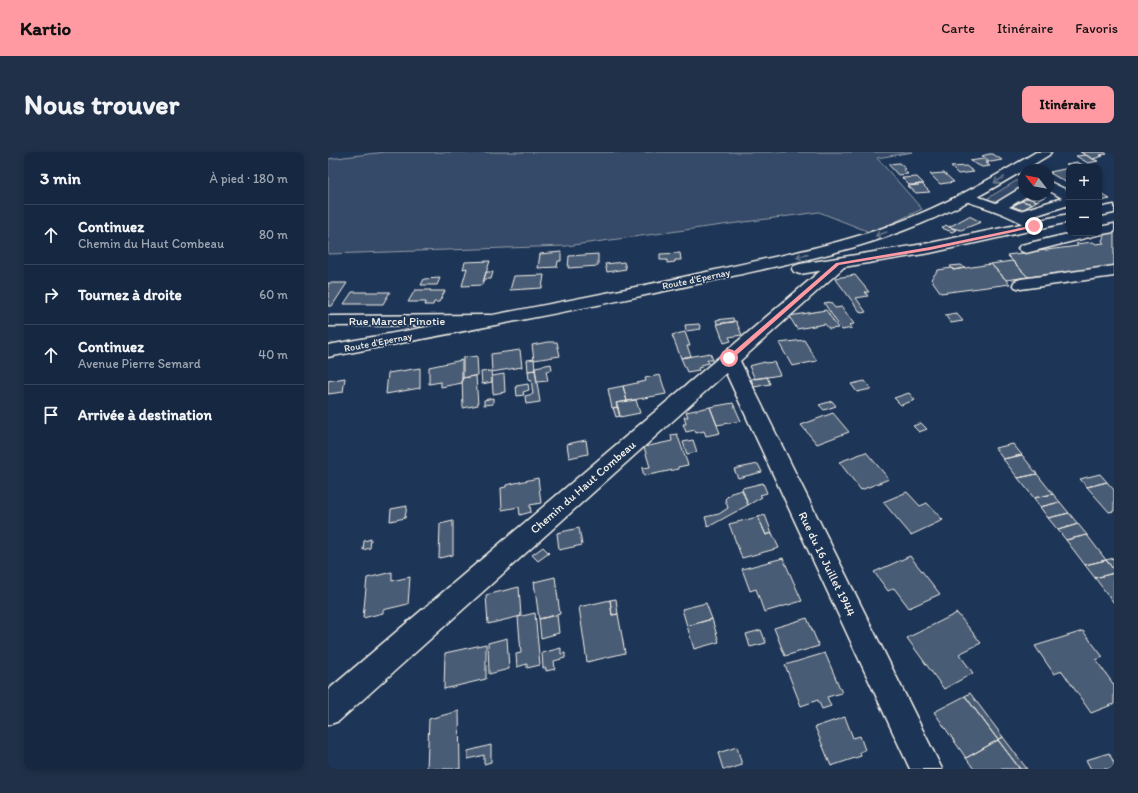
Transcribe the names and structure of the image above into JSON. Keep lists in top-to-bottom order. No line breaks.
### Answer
{"streets":{"main road":["Route d'Epernay","Rue Marcel Pinotie","Chemin du Haut Combeau","Rue du 16 Juillet 1944"]},"crossings":[["Route d'Epernay","Rue Marcel Pinotie"],["Chemin du Haut Combeau","Rue du 16 Juillet 1944"]],"north":"top left","page":{"header":"Kartio","nav":["Carte","Itinéraire","Favoris"],"buttons":"Itinéraire","title":"Nous trouver","heading":["3 min","À pied · 180 m"],"map_buttons":["+","−"],"list":[["Continuez","Chemin du Haut Combeau","80 m"],["Tournez à droite","60 m"],["Continuez","Avenue Pierre Semard","40 m"],"Arrivée à destination"]}}
